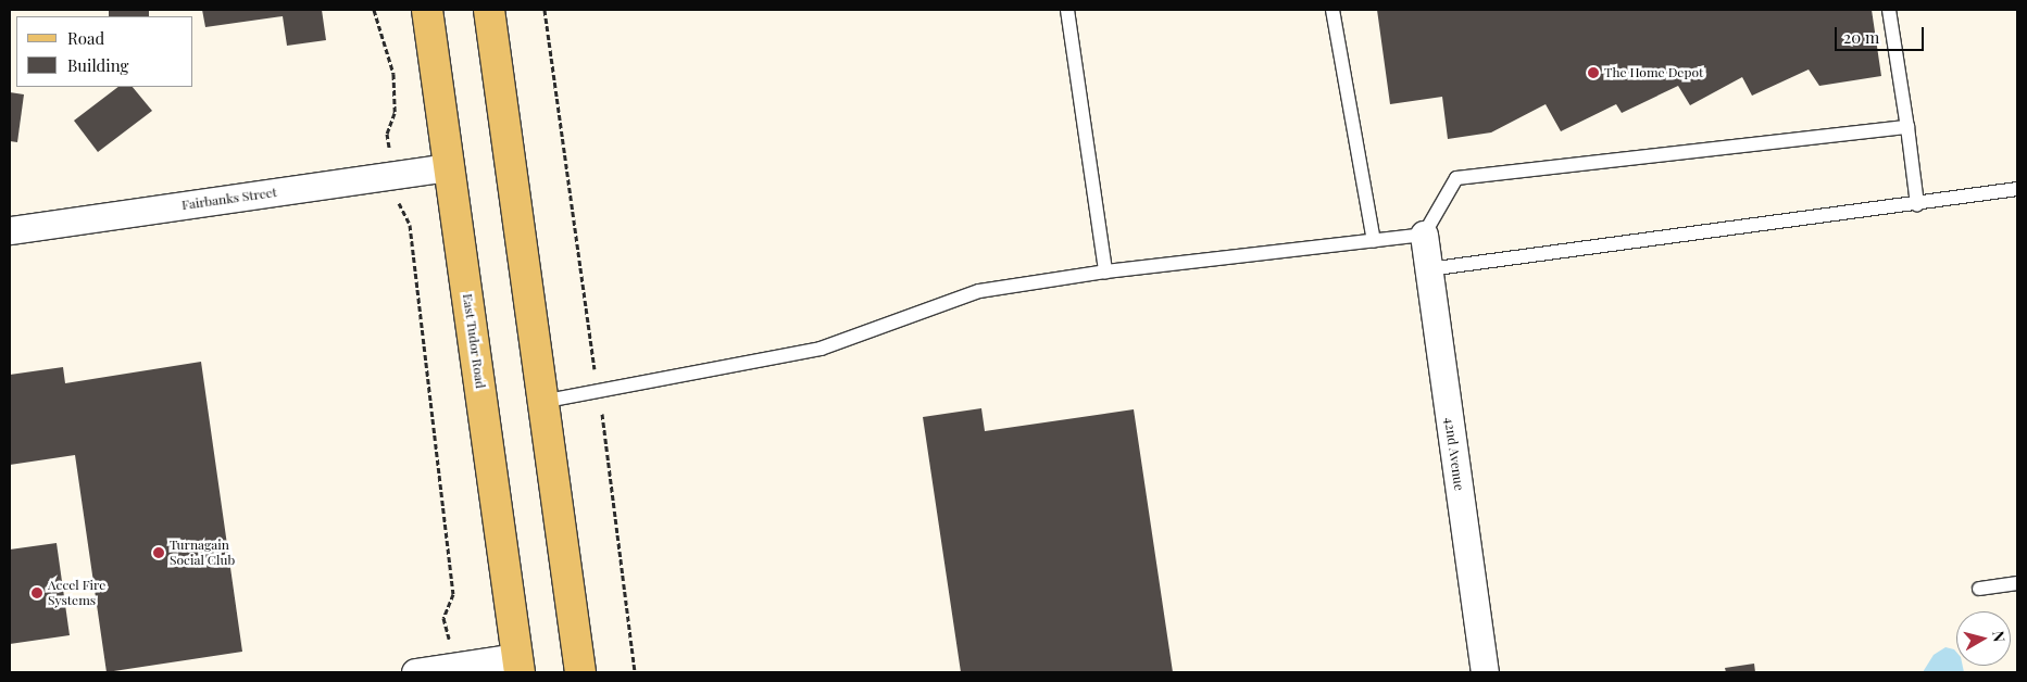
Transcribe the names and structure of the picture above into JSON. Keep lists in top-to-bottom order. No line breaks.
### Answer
{"streets":{"main road":["East Tudor Road"],"street":["Fairbanks Street","42nd Avenue"]},"crossings":[["Fairbanks Street","East Tudor Road"]],"places":["The Home Depot","Turnagain Social Club","Accel Fire Systems"],"legend":["Road","Building"],"scale_bar":"20 m","north":"right"}
